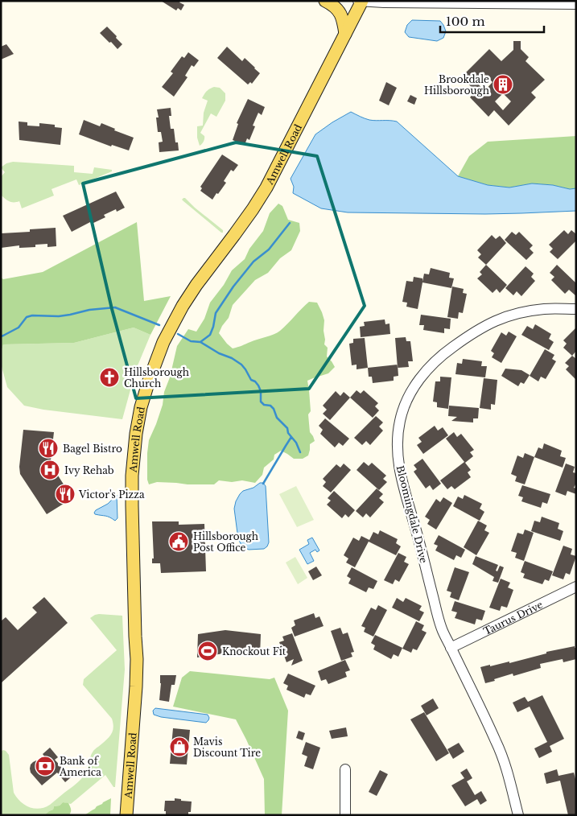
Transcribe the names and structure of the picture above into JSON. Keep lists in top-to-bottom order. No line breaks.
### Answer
{"streets":{"main road":["Amwell Road"],"street":["Bloomingdale Drive","Taurus Drive"]},"crossings":[["Bloomingdale Drive","Taurus Drive"]],"places":{"building":["Brookdale Hillsborough"],"church":["Hillsborough Church"],"restaurant":["Bagel Bistro","Victor's Pizza"],"hospital":["Ivy Rehab"],"public building":["Hillsborough Post Office"],"sports":["Knockout Fit"],"shop":["Mavis Discount Tire"],"bank":["Bank of America"]},"scale_bar":"100 m"}
